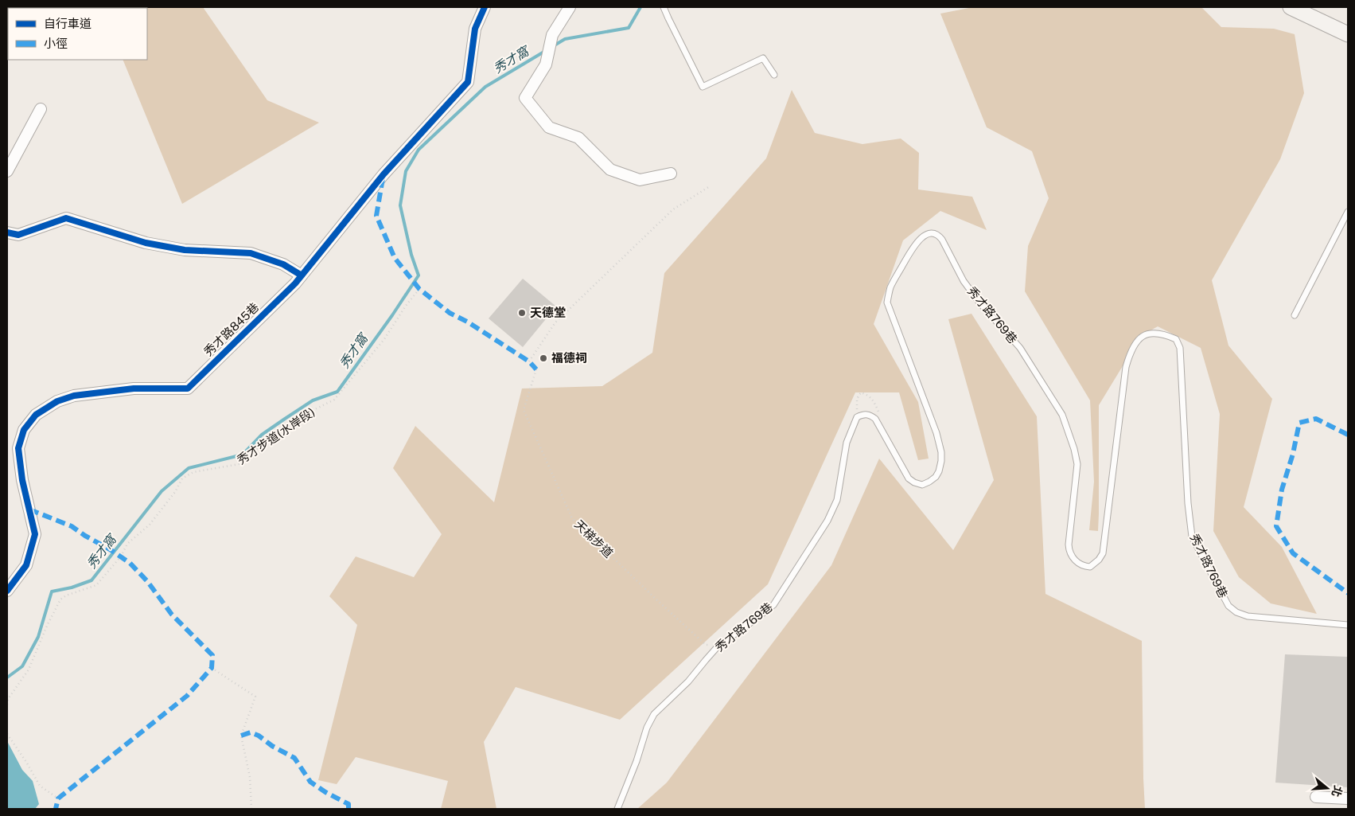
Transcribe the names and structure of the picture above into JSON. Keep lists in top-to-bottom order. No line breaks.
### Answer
{"streets":{"street":["秀才路845巷"],"lane":["秀才路769巷"],"path":["秀才步道(水岸段)","天梯步道"]},"crossings":[["秀才路769巷","天梯步道"]],"water":["秀才窩"],"places":["天德堂","福德祠"],"legend":["自行車道","小徑"],"north":"right"}
